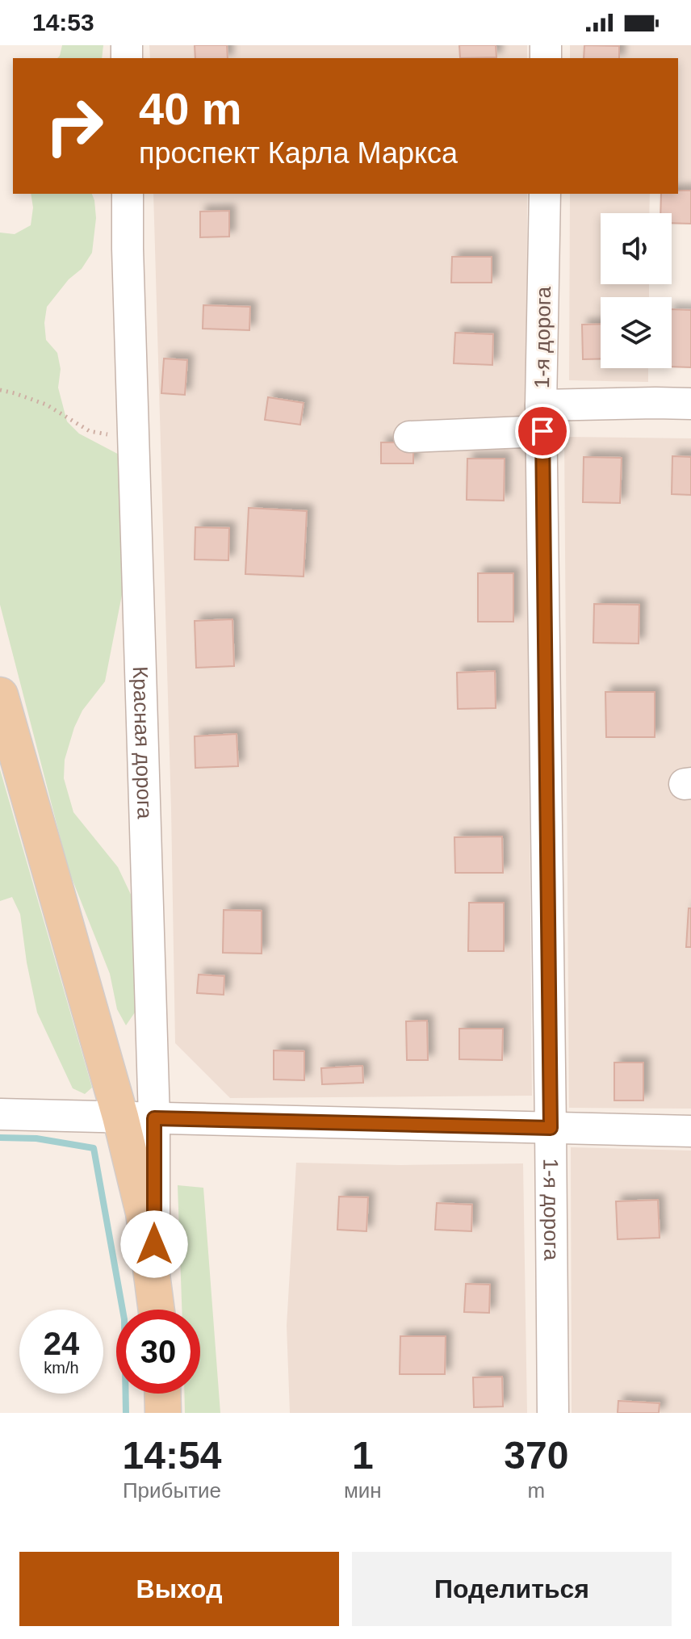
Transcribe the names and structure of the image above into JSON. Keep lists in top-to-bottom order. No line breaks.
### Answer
{"streets":{"street":["1-я дорога","Красная дорога"]},"page":{"status":"14:53","turn":["40 m","проспект Карла Маркса"],"speed":"24 km/h","limit":"30","eta":["14:54","Прибытие","1","мин","370","m"],"buttons":["Выход","Поделиться"]}}
